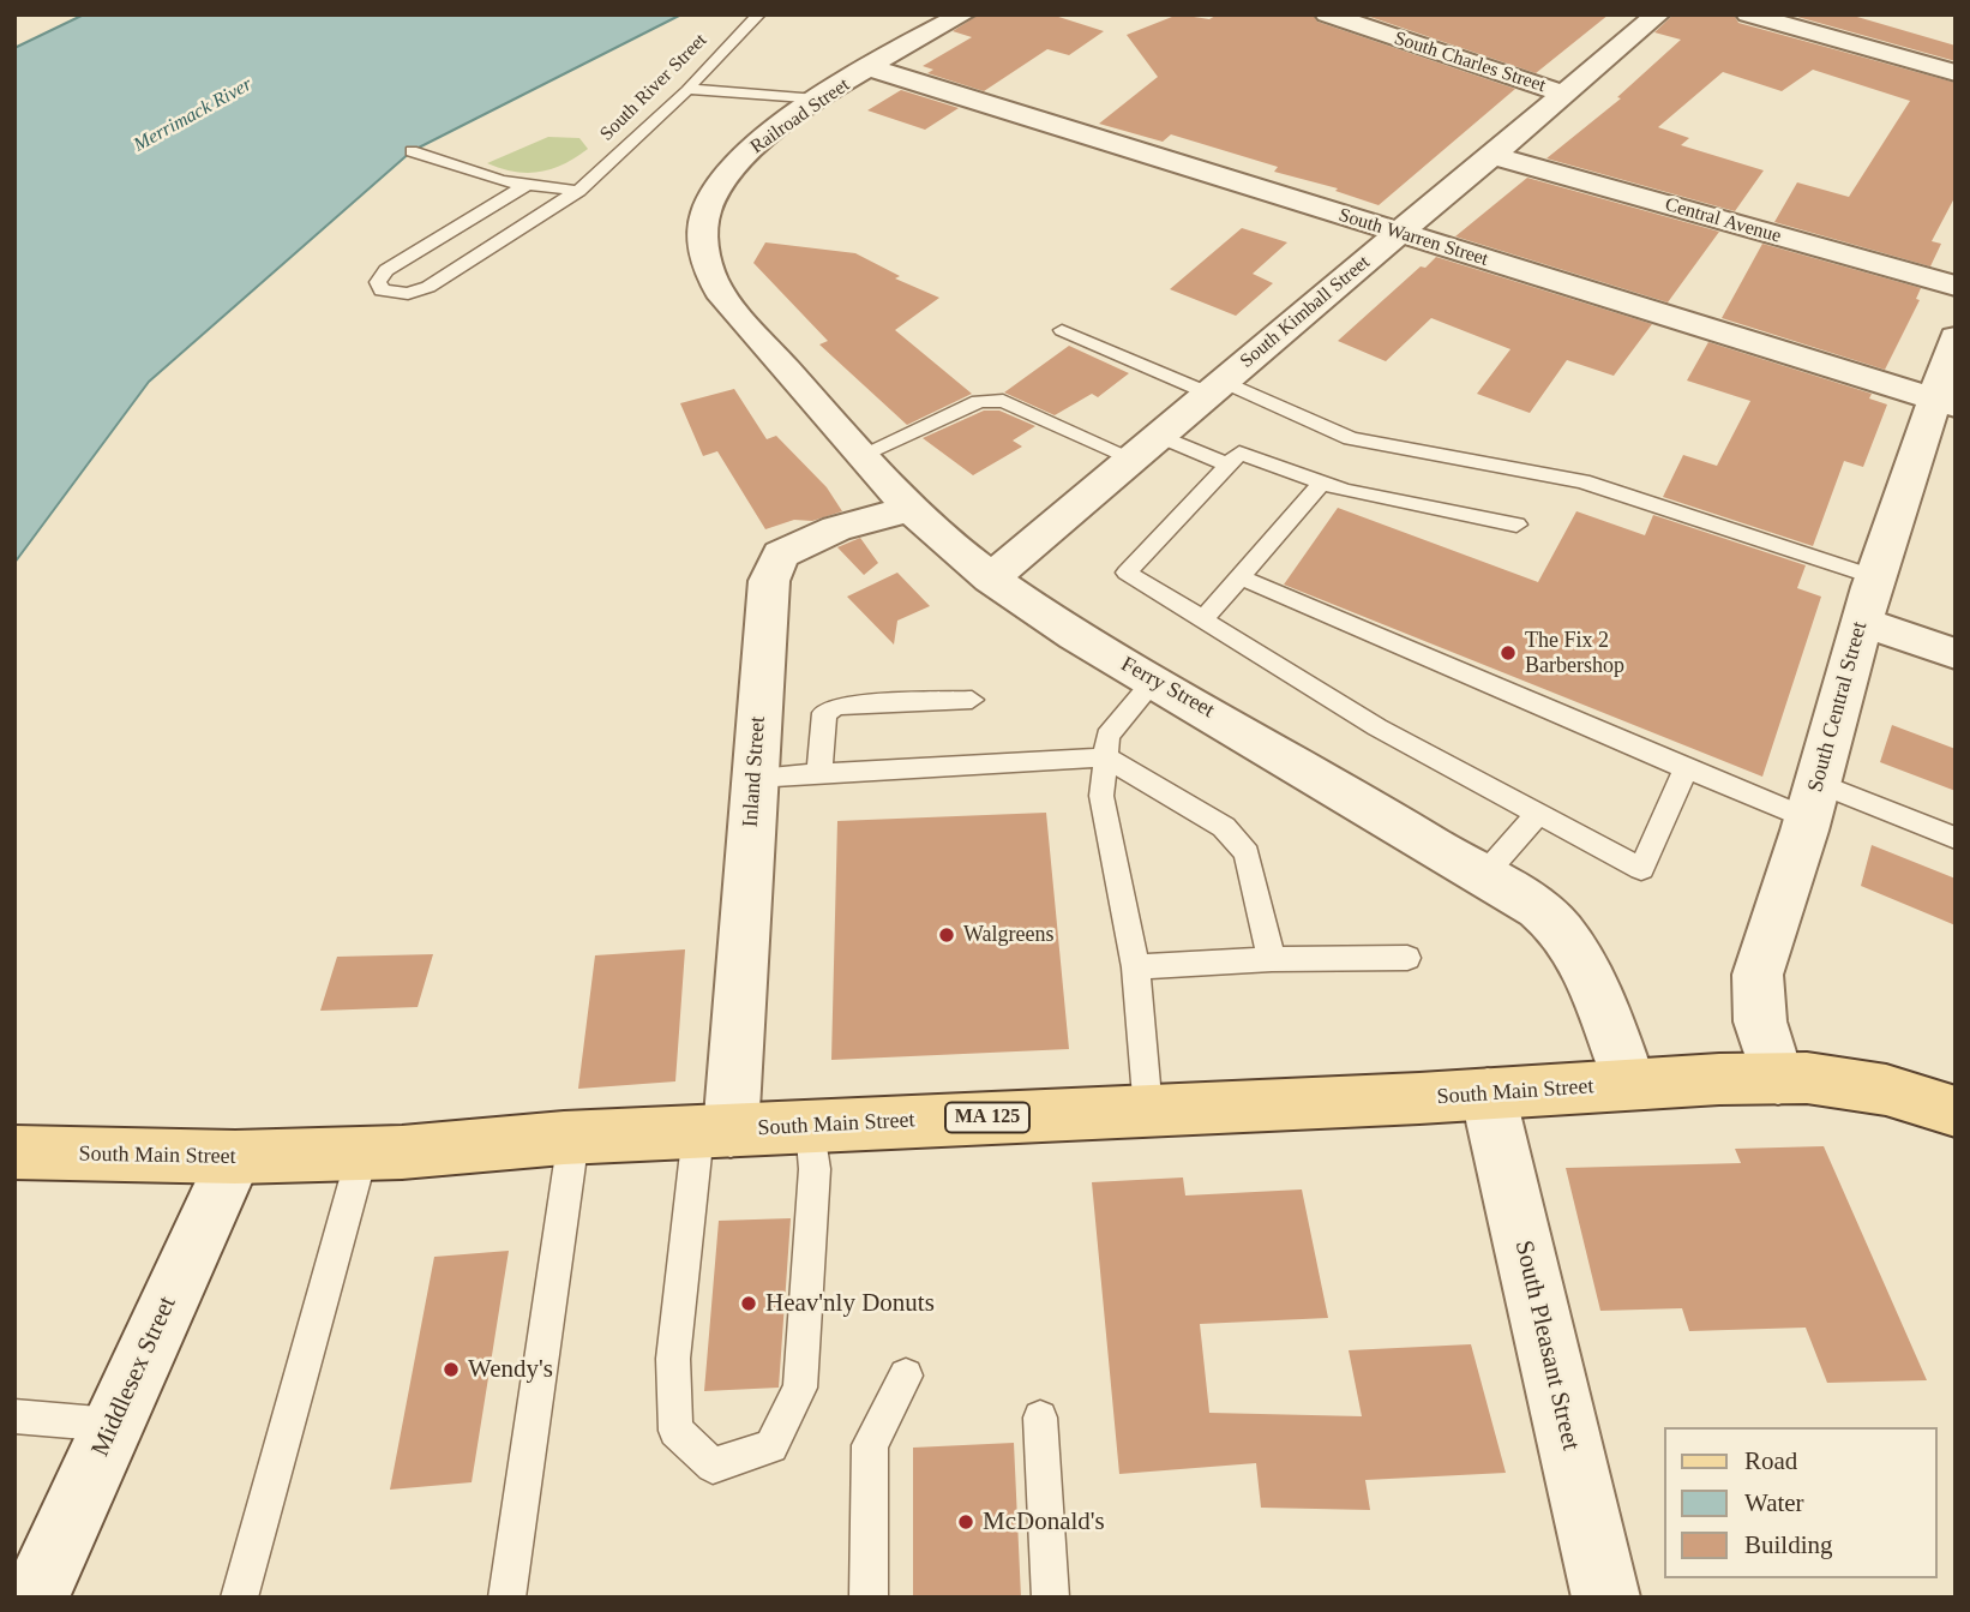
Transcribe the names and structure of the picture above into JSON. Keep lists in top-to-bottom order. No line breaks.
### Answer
{"streets":{"main road":["South Main Street","MA 125"],"street":["South Charles Street","Railroad Street","Central Avenue","South Warren Street","South Kimball Street","Ferry Street","South Central Street","Inland Street","South Pleasant Street","Middlesex Street"],"lane":["South River Street"]},"crossings":[["South Charles Street","South Kimball Street"],["Railroad Street","South Warren Street"],["Railroad Street","Ferry Street"],["Central Avenue","South Kimball Street"],["South Warren Street","South Kimball Street"],["South Warren Street","South Central Street"],["South Kimball Street","Ferry Street"],["Ferry Street","Inland Street"],["Ferry Street","South Main Street"],["South Central Street","South Main Street"],["Inland Street","South Main Street"],["South Main Street","South Pleasant Street"],["South Main Street","Middlesex Street"]],"water":["Merrimack River"],"places":["The Fix 2 Barbershop","Walgreens","Heav'nly Donuts","Wendy's","McDonald's"],"legend":["Road","Water","Building"]}
